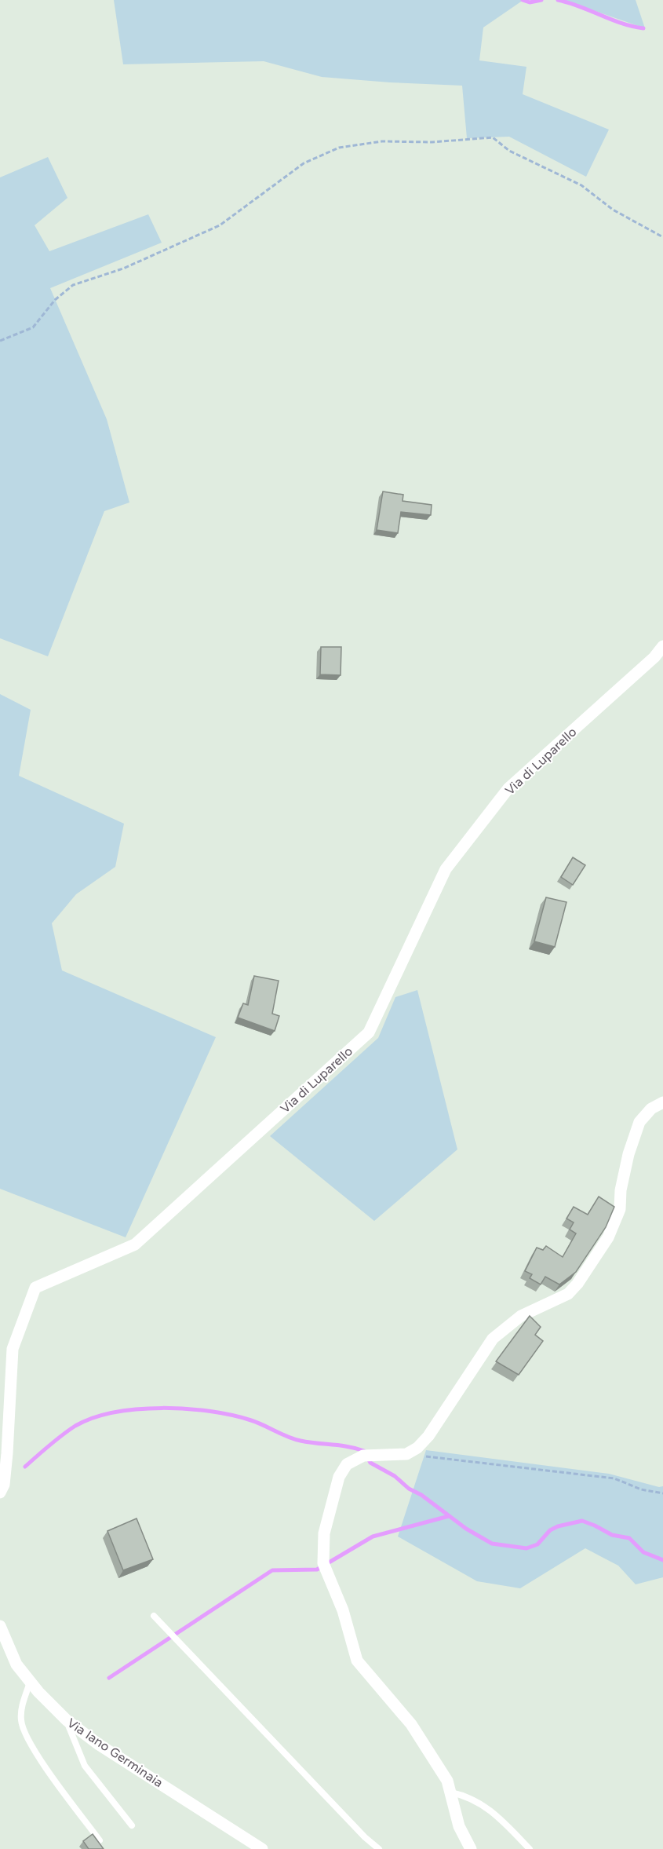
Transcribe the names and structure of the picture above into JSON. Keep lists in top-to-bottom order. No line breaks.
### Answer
{"streets":{"street":["Via di Luparello","Via Iano Germinaia"]}}
